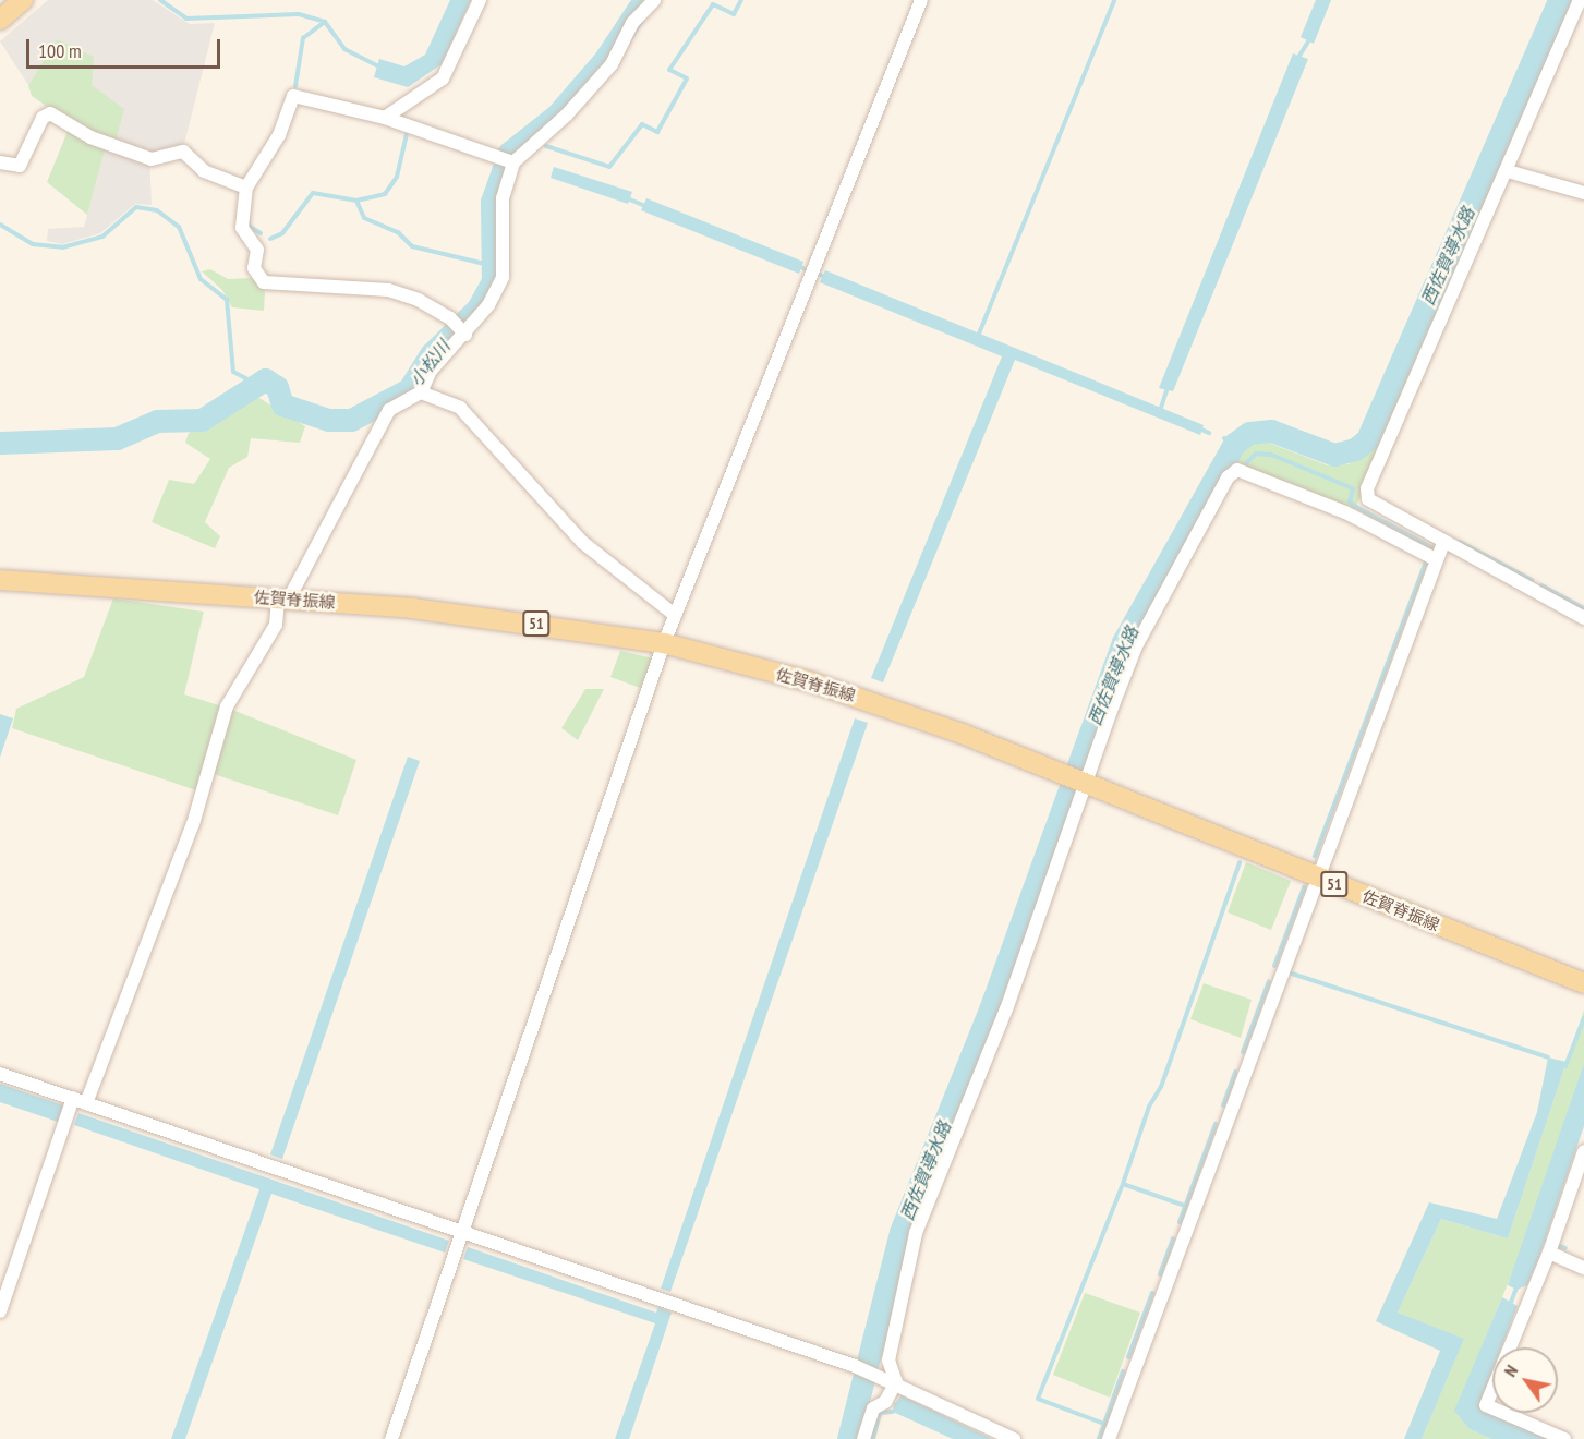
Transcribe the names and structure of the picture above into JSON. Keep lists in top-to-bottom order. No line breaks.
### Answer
{"streets":{"main road":["佐賀脊振線","51"]},"water":["西佐賀導水路","小松川"],"scale_bar":"100 m","north":"top left"}
